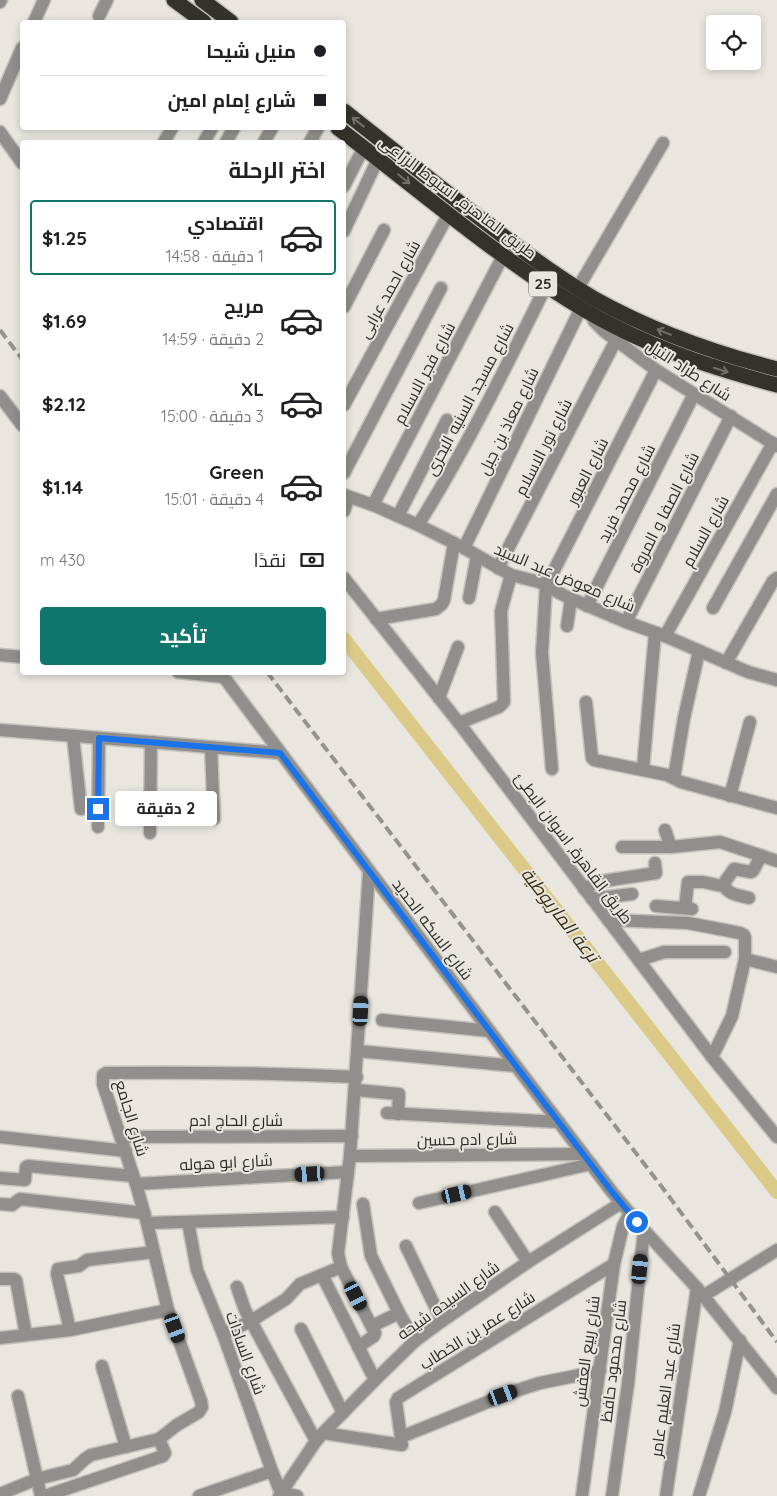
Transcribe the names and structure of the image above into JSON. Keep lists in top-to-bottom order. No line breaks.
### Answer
{"streets":{"highway":["طريق القاهرة, اسيوط الزراعى","25"],"street":["شارع احمد عرابى","شارع طراد النيل","شارع فجر الاسلام","شارع مسجد السنيه البحرى","شارع معاذ بن جبل","شارع نور الاسلام","شارع العبور","شارع محمد فريد","شارع الصفا و المروة","شارع السلام","شارع معوض عبد السيد","طريق القاهرة, اسوان البطئ","شارع السكه الحديد","شارع الجامع","شارع الحاج ادم","شارع ادم حسين","شارع ابو هوله","شارع السيده شيحه","شارع عمر بن الخطاب","شارع ربيع العفش","شارع السادات","شارع محمود حافظ","شارع عبد العليم عامر"]},"crossings":[["طريق القاهرة, اسيوط الزراعى","شارع احمد عرابى"],["طريق القاهرة, اسيوط الزراعى","شارع طراد النيل"],["طريق القاهرة, اسيوط الزراعى","شارع فجر الاسلام"],["طريق القاهرة, اسيوط الزراعى","شارع مسجد السنيه البحرى"],["طريق القاهرة, اسيوط الزراعى","شارع معاذ بن جبل"],["شارع طراد النيل","شارع معاذ بن جبل"],["شارع طراد النيل","شارع نور الاسلام"],["شارع طراد النيل","شارع العبور"],["شارع طراد النيل","شارع محمد فريد"],["شارع طراد النيل","شارع الصفا و المروة"],["شارع طراد النيل","شارع السلام"],["شارع فجر الاسلام","شارع معوض عبد السيد"],["شارع مسجد السنيه البحرى","شارع معوض عبد السيد"],["شارع معاذ بن جبل","شارع معوض عبد السيد"],["شارع معاذ بن جبل","طريق القاهرة, اسوان البطئ"],["شارع نور الاسلام","شارع معوض عبد السيد"],["شارع العبور","شارع معوض عبد السيد"],["شارع محمد فريد","شارع معوض عبد السيد"],["شارع الصفا و المروة","شارع معوض عبد السيد"],["شارع السلام","شارع معوض عبد السيد"],["شارع السكه الحديد","شارع ادم حسين"],["شارع السكه الحديد","شارع السيده شيحه"],["شارع السكه الحديد","شارع ربيع العفش"],["شارع السكه الحديد","شارع محمود حافظ"],["شارع السكه الحديد","شارع عبد العليم عامر"],["شارع الجامع","شارع الحاج ادم"],["شارع الجامع","شارع ابو هوله"],["شارع السيده شيحه","شارع ربيع العفش"],["شارع السيده شيحه","شارع السادات"],["شارع عمر بن الخطاب","شارع ربيع العفش"]],"water":["ترعة الماريوطية"],"page":{"banner":["منيل شيحا","شارع إمام امين"],"heading":"اختر الرحلة","list":[{"name":"اقتصادي","note":"1 دقيقة · 14:58","value":"$1.25"},{"name":"مريح","note":"2 دقيقة · 14:59","value":"$1.69"},{"name":"XL","note":"3 دقيقة · 15:00","value":"$2.12"},{"name":"Green","note":"4 دقيقة · 15:01","value":"$1.14"}],"pay":["نقدًا","430 m"],"buttons":"تأكيد","bubble":"2 دقيقة"}}
